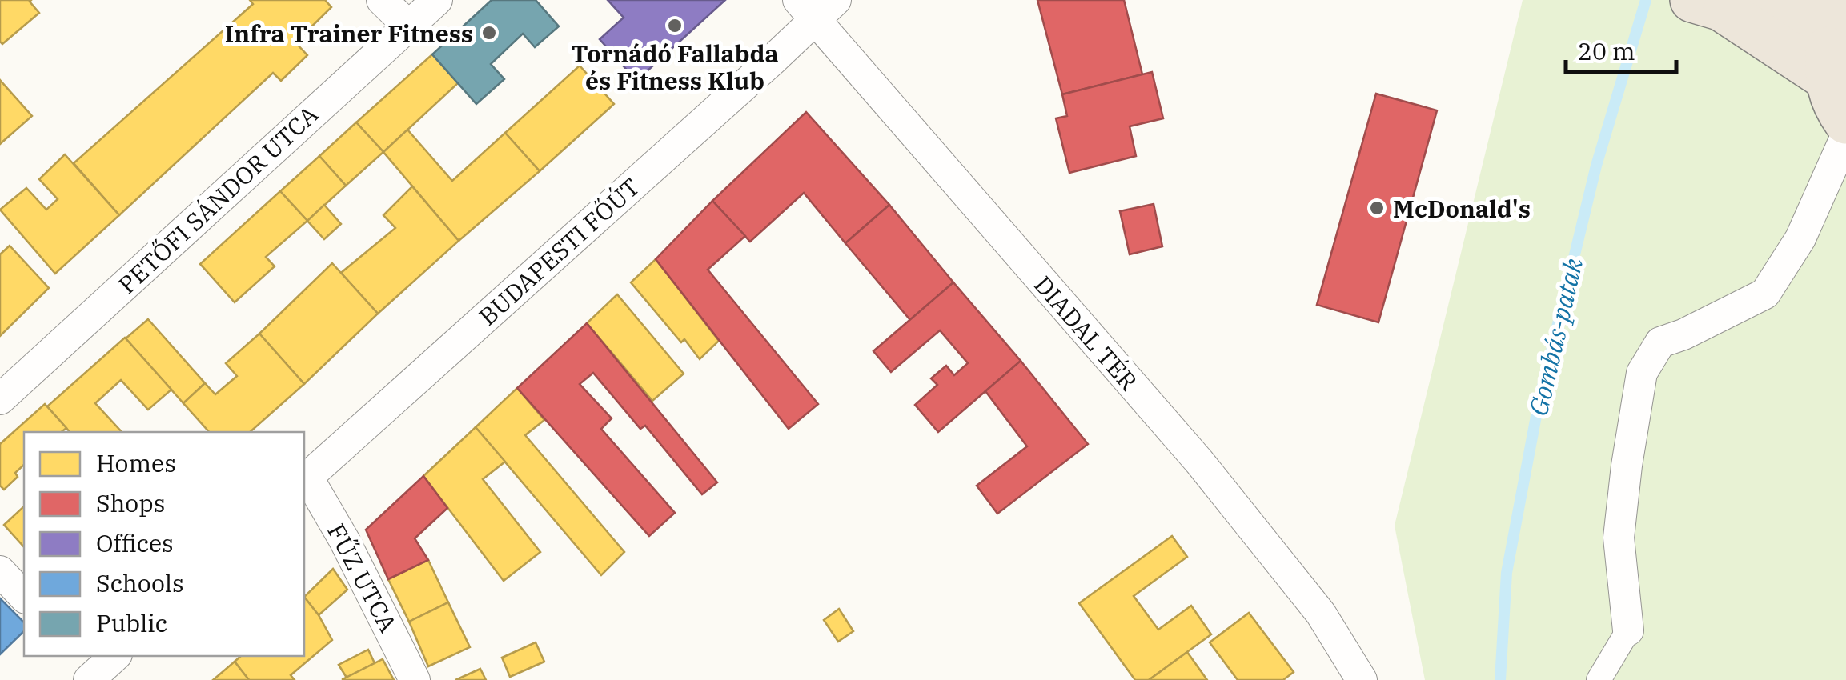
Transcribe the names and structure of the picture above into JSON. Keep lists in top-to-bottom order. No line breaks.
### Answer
{"streets":{"street":["PETŐFI SÁNDOR UTCA","BUDAPESTI FŐÚT","DIADAL TÉR","FŰZ UTCA"]},"crossings":[["BUDAPESTI FŐÚT","DIADAL TÉR"],["BUDAPESTI FŐÚT","FŰZ UTCA"]],"water":["Gombás-patak"],"places":["Tornádó Fallabda és Fitness Klub","Infra Trainer Fitness","McDonald's"],"legend":["Homes","Shops","Offices","Schools","Public"],"scale_bar":"20 m"}
